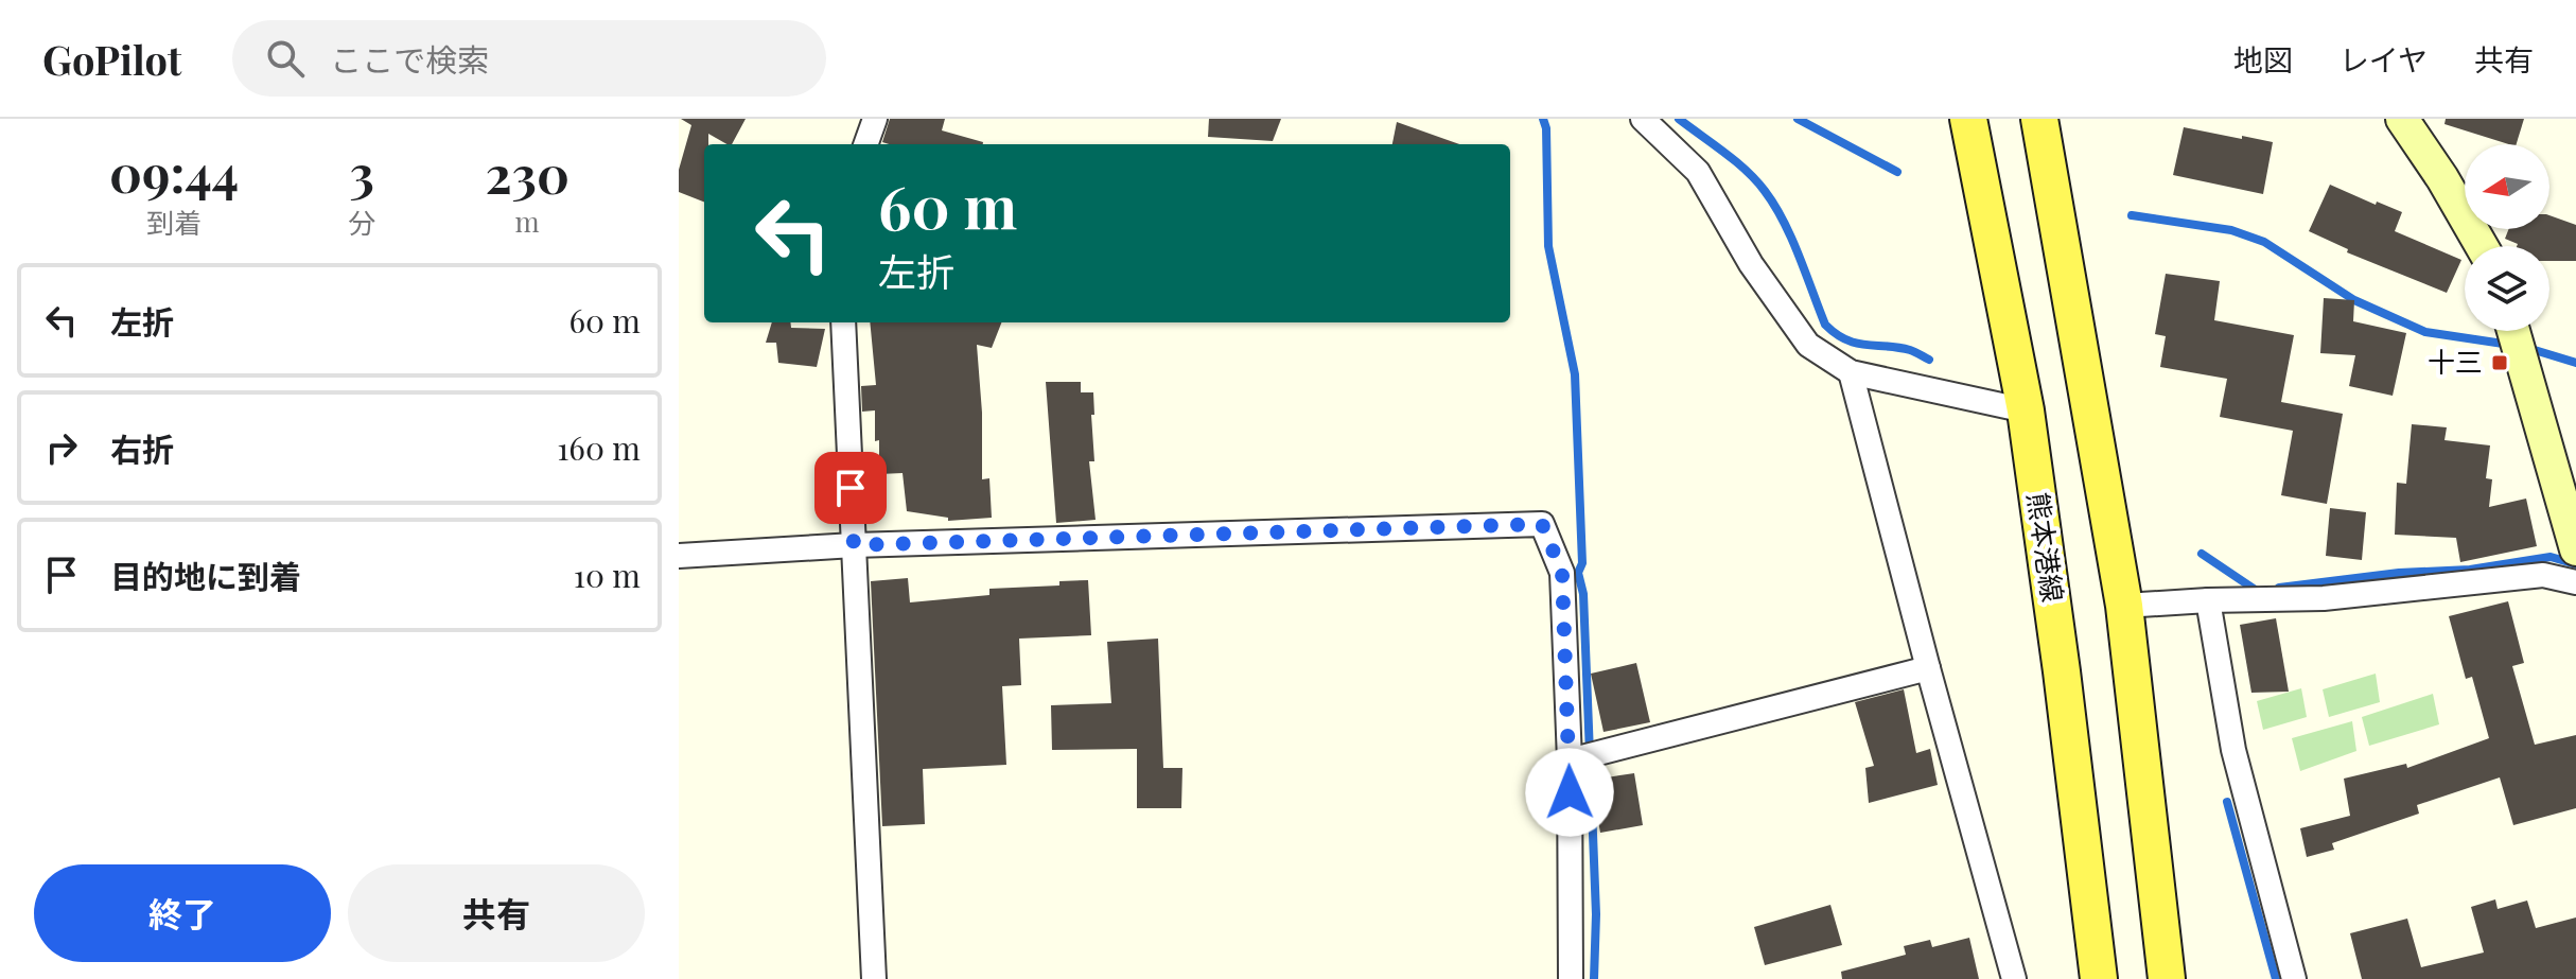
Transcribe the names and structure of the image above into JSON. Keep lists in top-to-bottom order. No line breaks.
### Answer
{"streets":{"main road":["熊本港線"]},"places":{"transit":["十三"]},"north":"left","page":{"header":"GoPilot","search":"ここで検索","nav":["地図","レイヤ","共有"],"eta":["09:44","到着","3","分","230","m"],"turn":["60 m","左折"],"list":[{"name":"左折","value":"60 m"},{"name":"右折","value":"160 m"},{"name":"目的地に到着","value":"10 m"}],"buttons":["終了","共有"]}}
